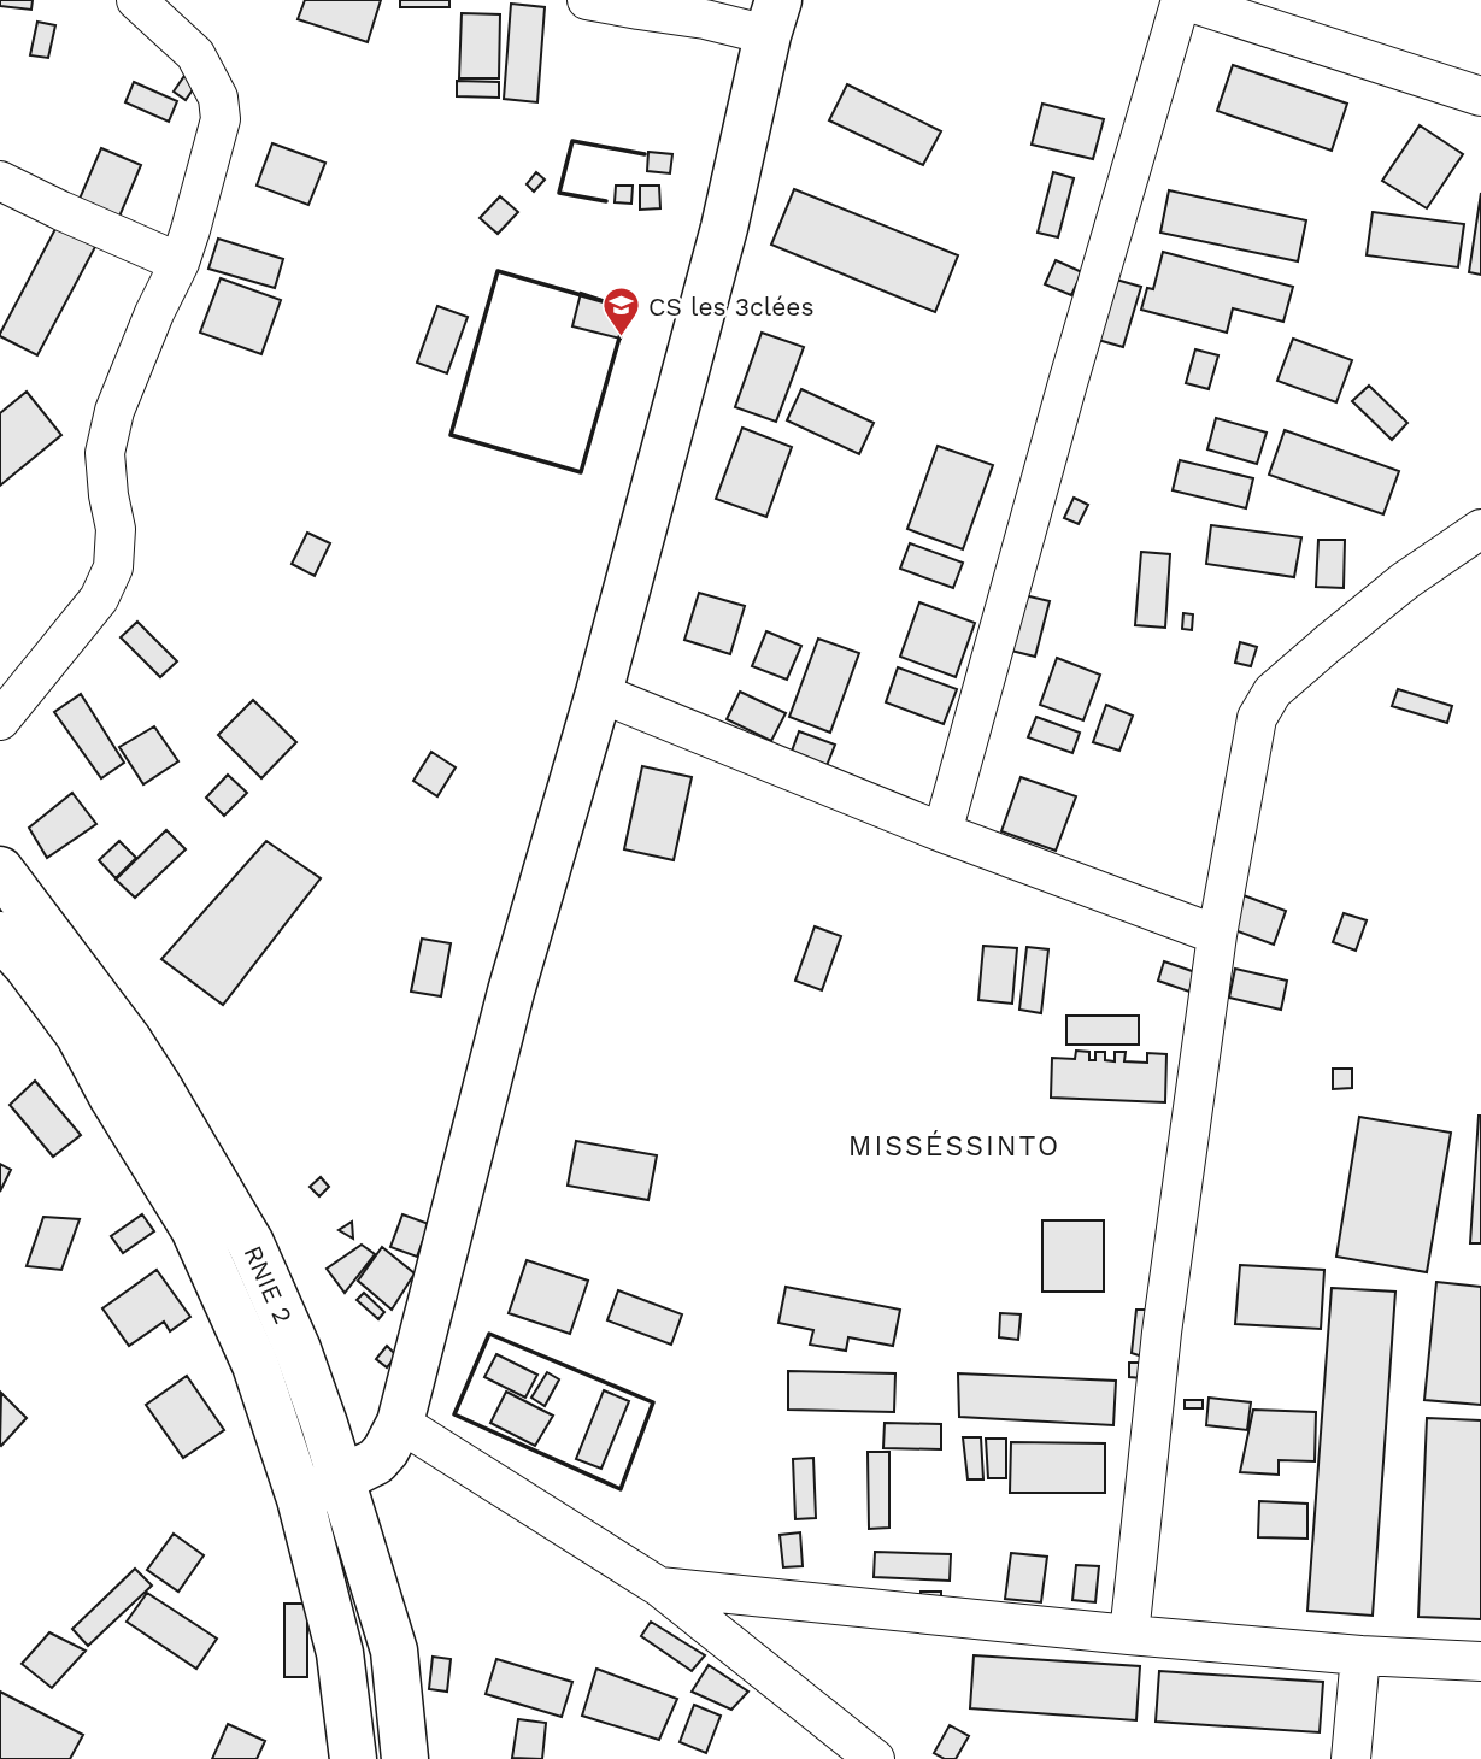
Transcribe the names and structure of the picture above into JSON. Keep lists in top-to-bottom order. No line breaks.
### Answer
{"streets":{"main road":["RNIE 2"]},"districts":["MISSÉSSINTO"],"places":{"school or university":["CS les 3clées"]}}
